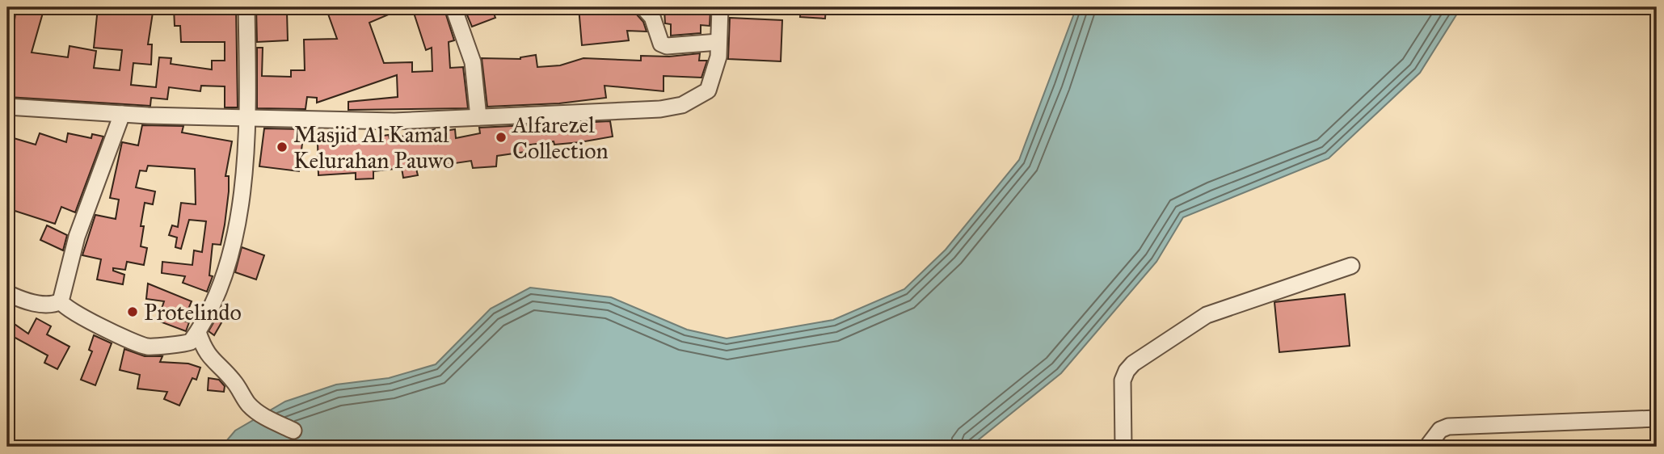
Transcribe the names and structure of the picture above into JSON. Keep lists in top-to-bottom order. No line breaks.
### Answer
{"places":["Alfarezel Collection","Masjid Al Kamal Kelurahan Pauwo","Protelindo"]}
